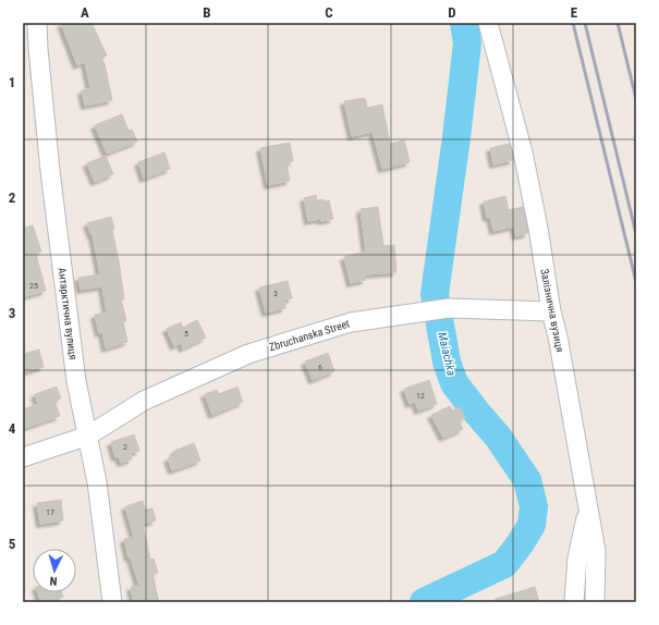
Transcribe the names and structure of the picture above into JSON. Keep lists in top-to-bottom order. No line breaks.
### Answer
{"streets":{"street":["Залізнична вузиця","Антарктична вулиця","Zbruchanska Street"]},"crossings":[["Залізнична вузиця","Zbruchanska Street"],["Антарктична вулиця","Zbruchanska Street"]],"water":["Maiachka"],"house_numbers":["25","3","5","6","12","2","17"],"north":"bottom","grid":{"columns":["A","B","C","D","E"],"rows":["1","2","3","4","5"]}}
